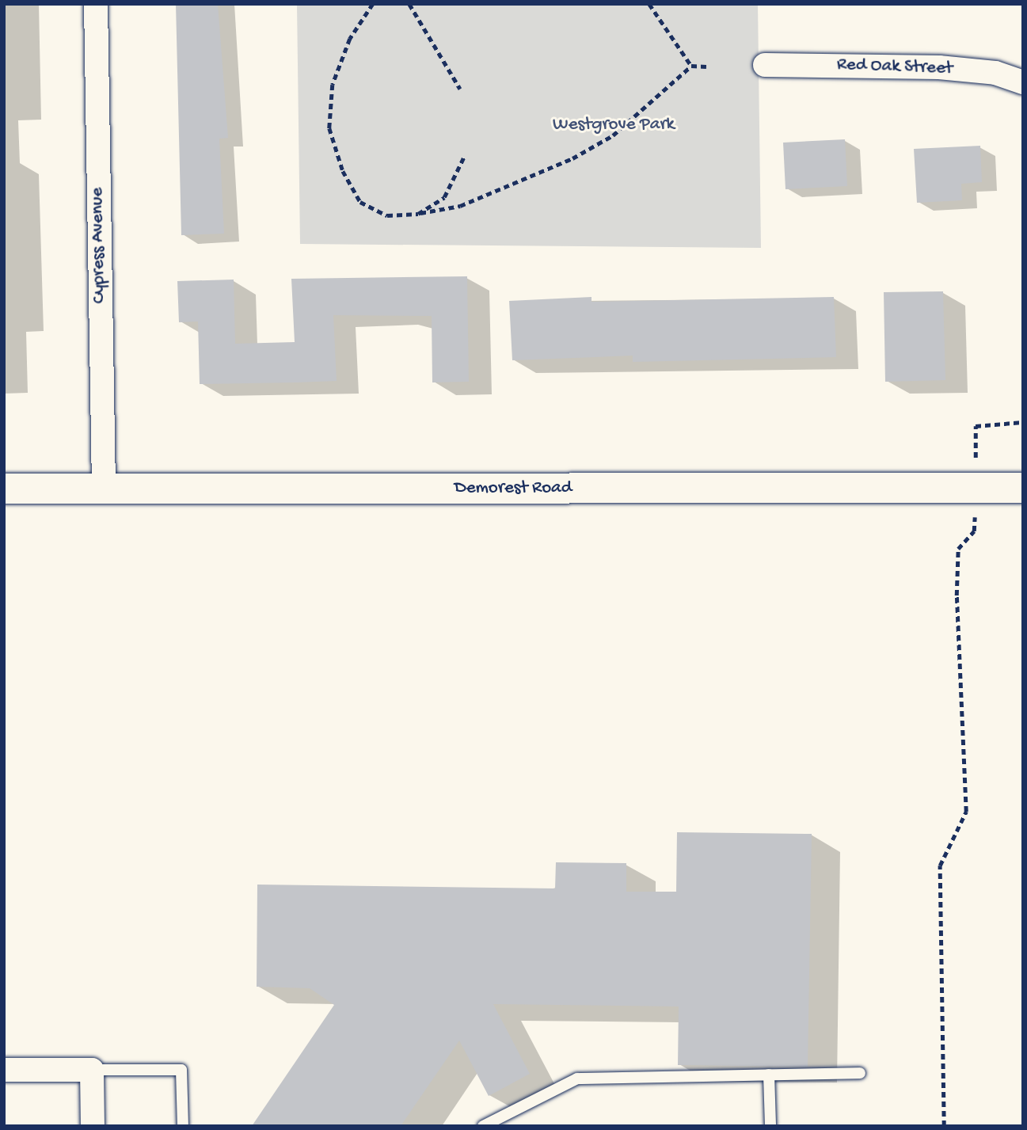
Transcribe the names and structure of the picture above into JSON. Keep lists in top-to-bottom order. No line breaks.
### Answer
{"streets":{"street":["Red Oak Street","Cypress Avenue","Demorest Road"]},"crossings":[["Cypress Avenue","Demorest Road"]],"parks":["Westgrove Park"]}
